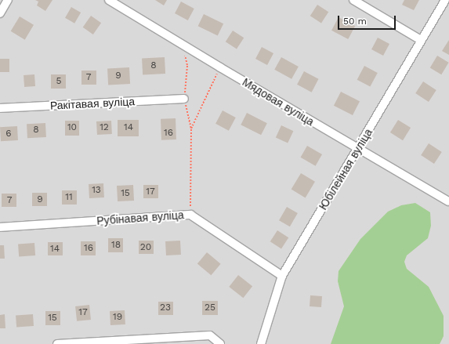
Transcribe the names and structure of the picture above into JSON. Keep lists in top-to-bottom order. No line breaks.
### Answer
{"streets":{"street":["Мядовая вуліца","Ракітавая вуліца","Юбілейная вуліца","Рубінавая вуліца"]},"crossings":[["Мядовая вуліца","Юбілейная вуліца"],["Юбілейная вуліца","Рубінавая вуліца"]],"house_numbers":["8","9","7","5","10","12","14","8","16","6","13","17","15","11","9","7","18","20","16","14","23","25","17","19","15"],"scale_bar":"50 m"}
